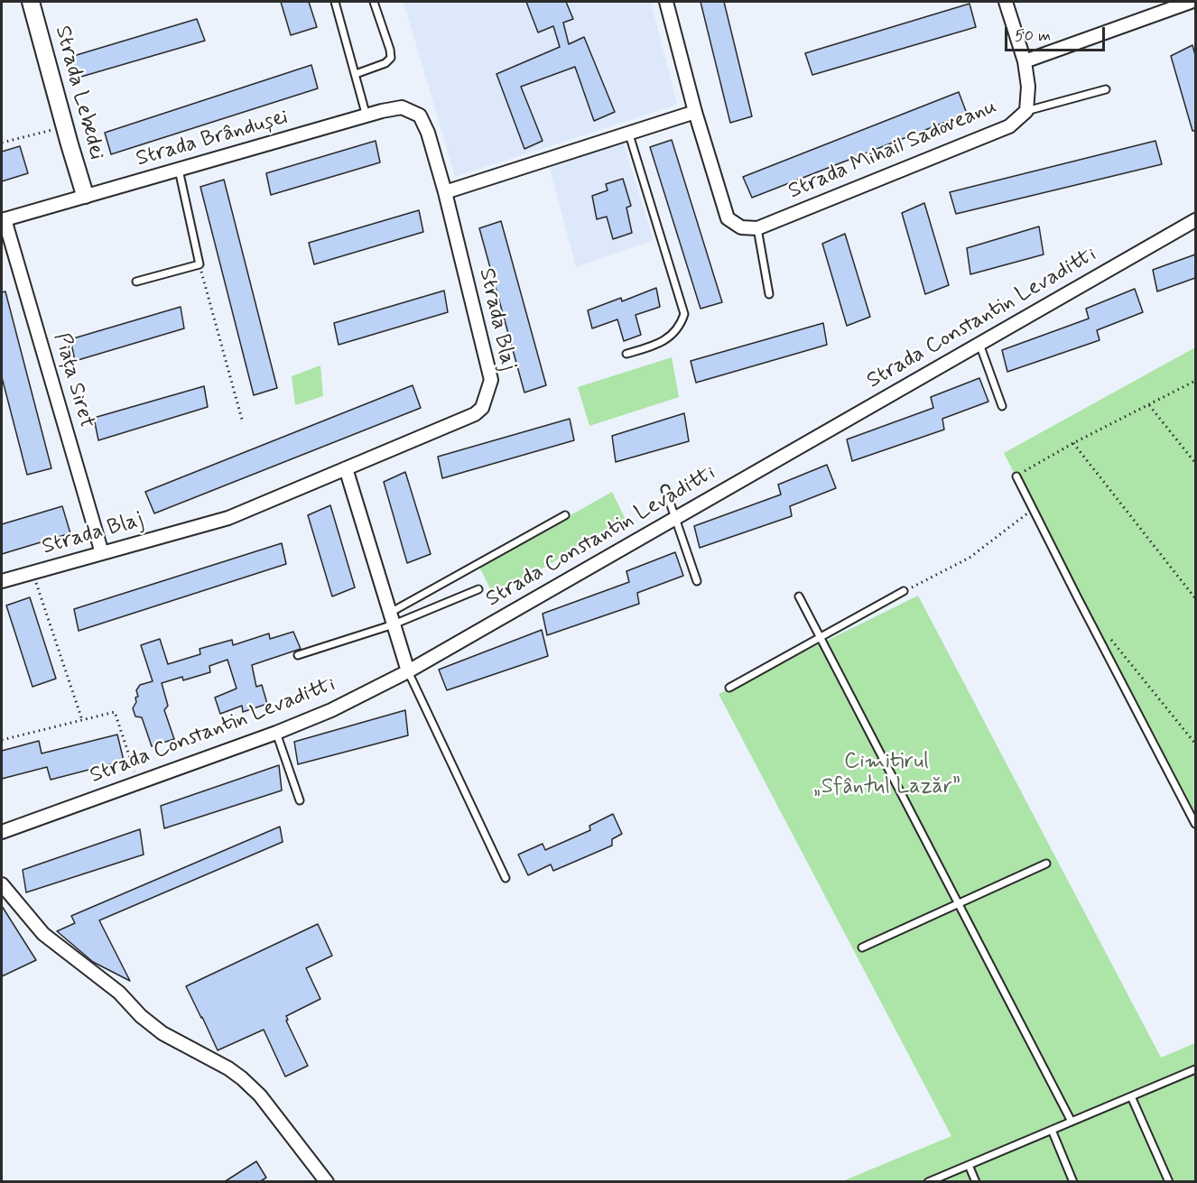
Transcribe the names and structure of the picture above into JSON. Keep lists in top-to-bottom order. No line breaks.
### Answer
{"streets":{"street":["Strada Lebedei","Strada Brândușei","Strada Mihail Sadoveanu","Strada Constantin Levaditti","Strada Blaj","Piața Siret"]},"crossings":[["Strada Lebedei","Strada Brândușei"],["Strada Brândușei","Strada Blaj"],["Strada Brândușei","Piața Siret"],["Strada Blaj","Piața Siret"]],"parks":["Cimitirul „Sfântul Lazăr”"],"scale_bar":"50 m"}
